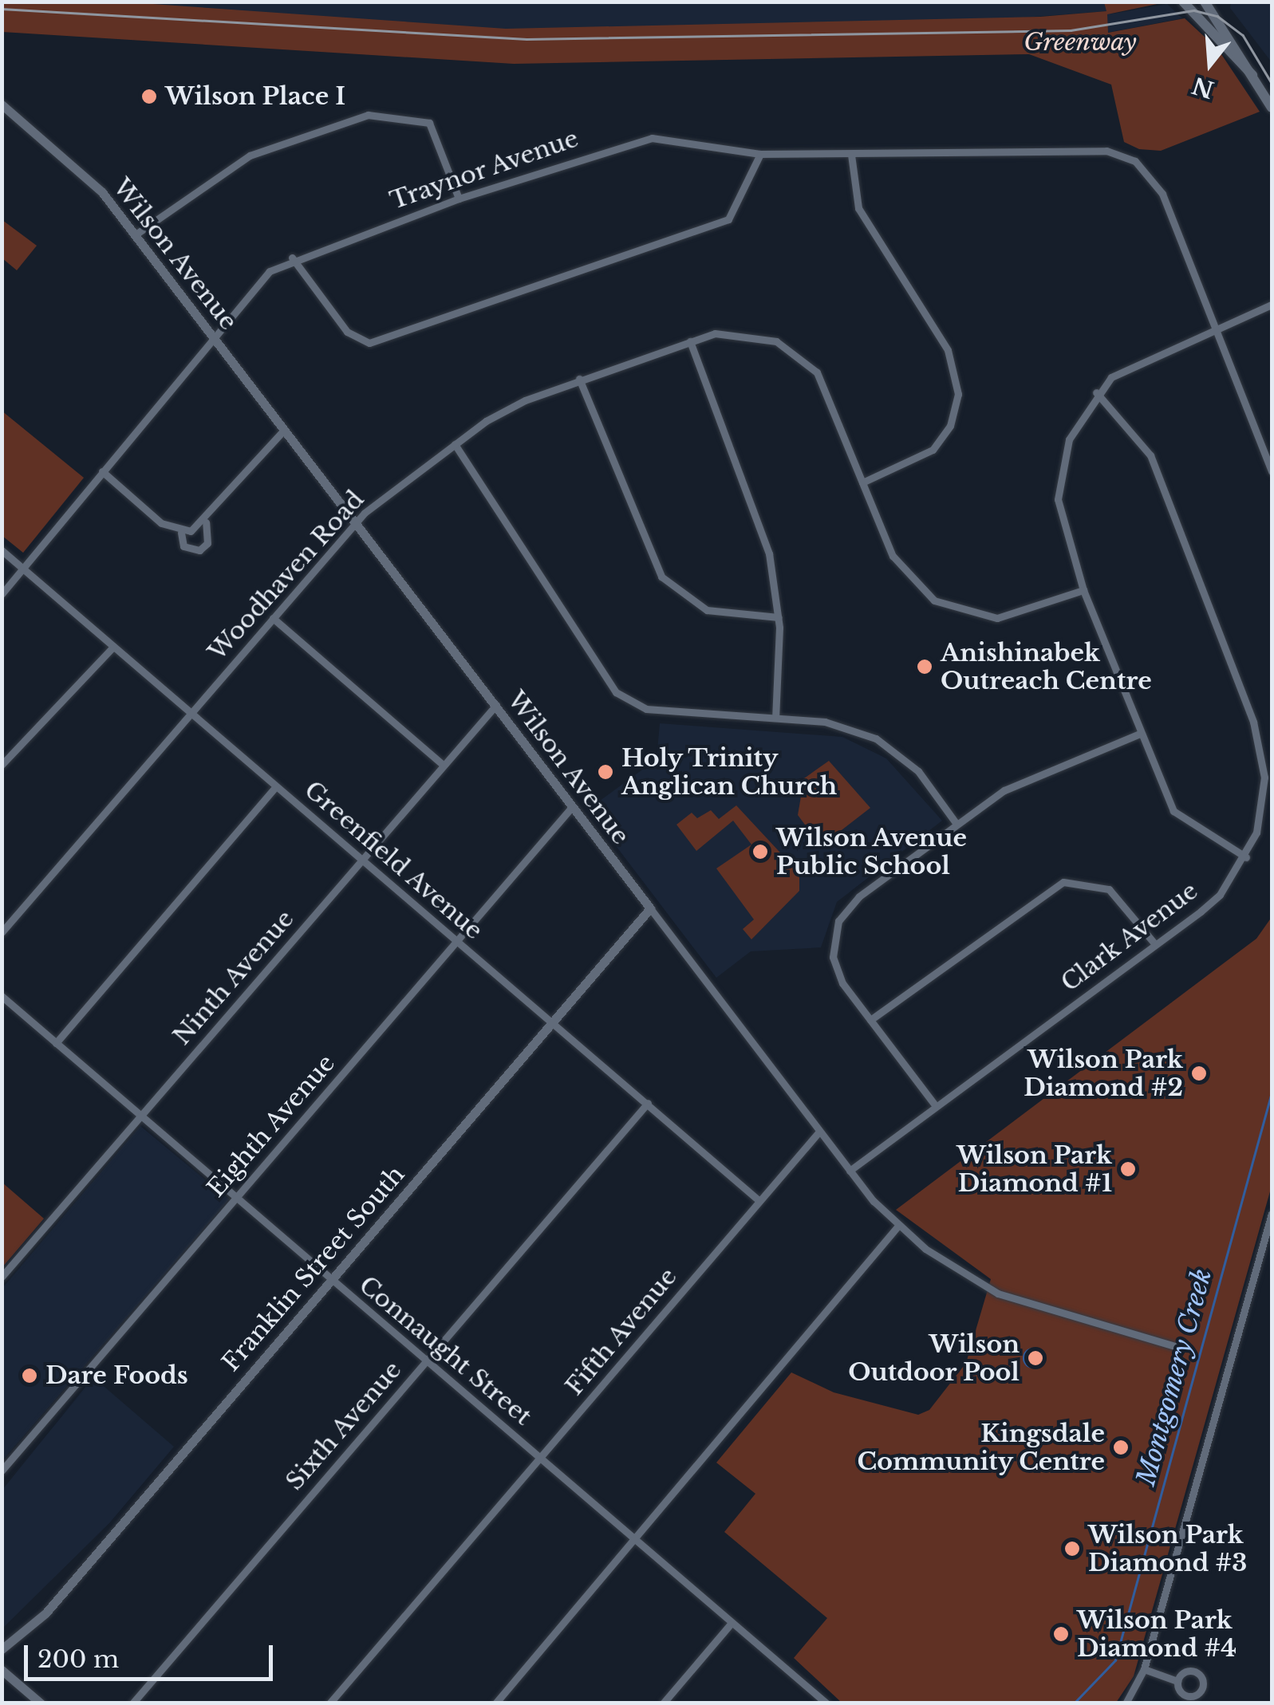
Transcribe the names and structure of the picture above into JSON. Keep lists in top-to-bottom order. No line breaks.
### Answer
{"streets":{"street":["Traynor Avenue","Wilson Avenue","Woodhaven Road","Greenfield Avenue","Clark Avenue","Ninth Avenue","Eighth Avenue","Franklin Street South","Fifth Avenue","Connaught Street","Sixth Avenue"]},"crossings":[["Traynor Avenue","Wilson Avenue"],["Traynor Avenue","Greenfield Avenue"],["Wilson Avenue","Woodhaven Road"],["Wilson Avenue","Clark Avenue"],["Wilson Avenue","Ninth Avenue"],["Wilson Avenue","Eighth Avenue"],["Wilson Avenue","Franklin Street South"],["Wilson Avenue","Fifth Avenue"],["Woodhaven Road","Greenfield Avenue"],["Greenfield Avenue","Ninth Avenue"],["Greenfield Avenue","Eighth Avenue"],["Greenfield Avenue","Franklin Street South"],["Greenfield Avenue","Fifth Avenue"],["Greenfield Avenue","Sixth Avenue"],["Ninth Avenue","Connaught Street"],["Eighth Avenue","Connaught Street"],["Franklin Street South","Connaught Street"],["Fifth Avenue","Connaught Street"],["Connaught Street","Sixth Avenue"]],"water":["Montgomery Creek"],"parks":["Greenway"],"places":["Wilson Place I","Anishinabek Outreach Centre","Holy Trinity Anglican Church","Wilson Avenue Public School","Wilson Park Diamond #2","Wilson Park Diamond #1","Wilson Outdoor Pool","Dare Foods","Kingsdale Community Centre","Wilson Park Diamond #3","Wilson Park Diamond #4"],"scale_bar":"200 m","north":"bottom"}
